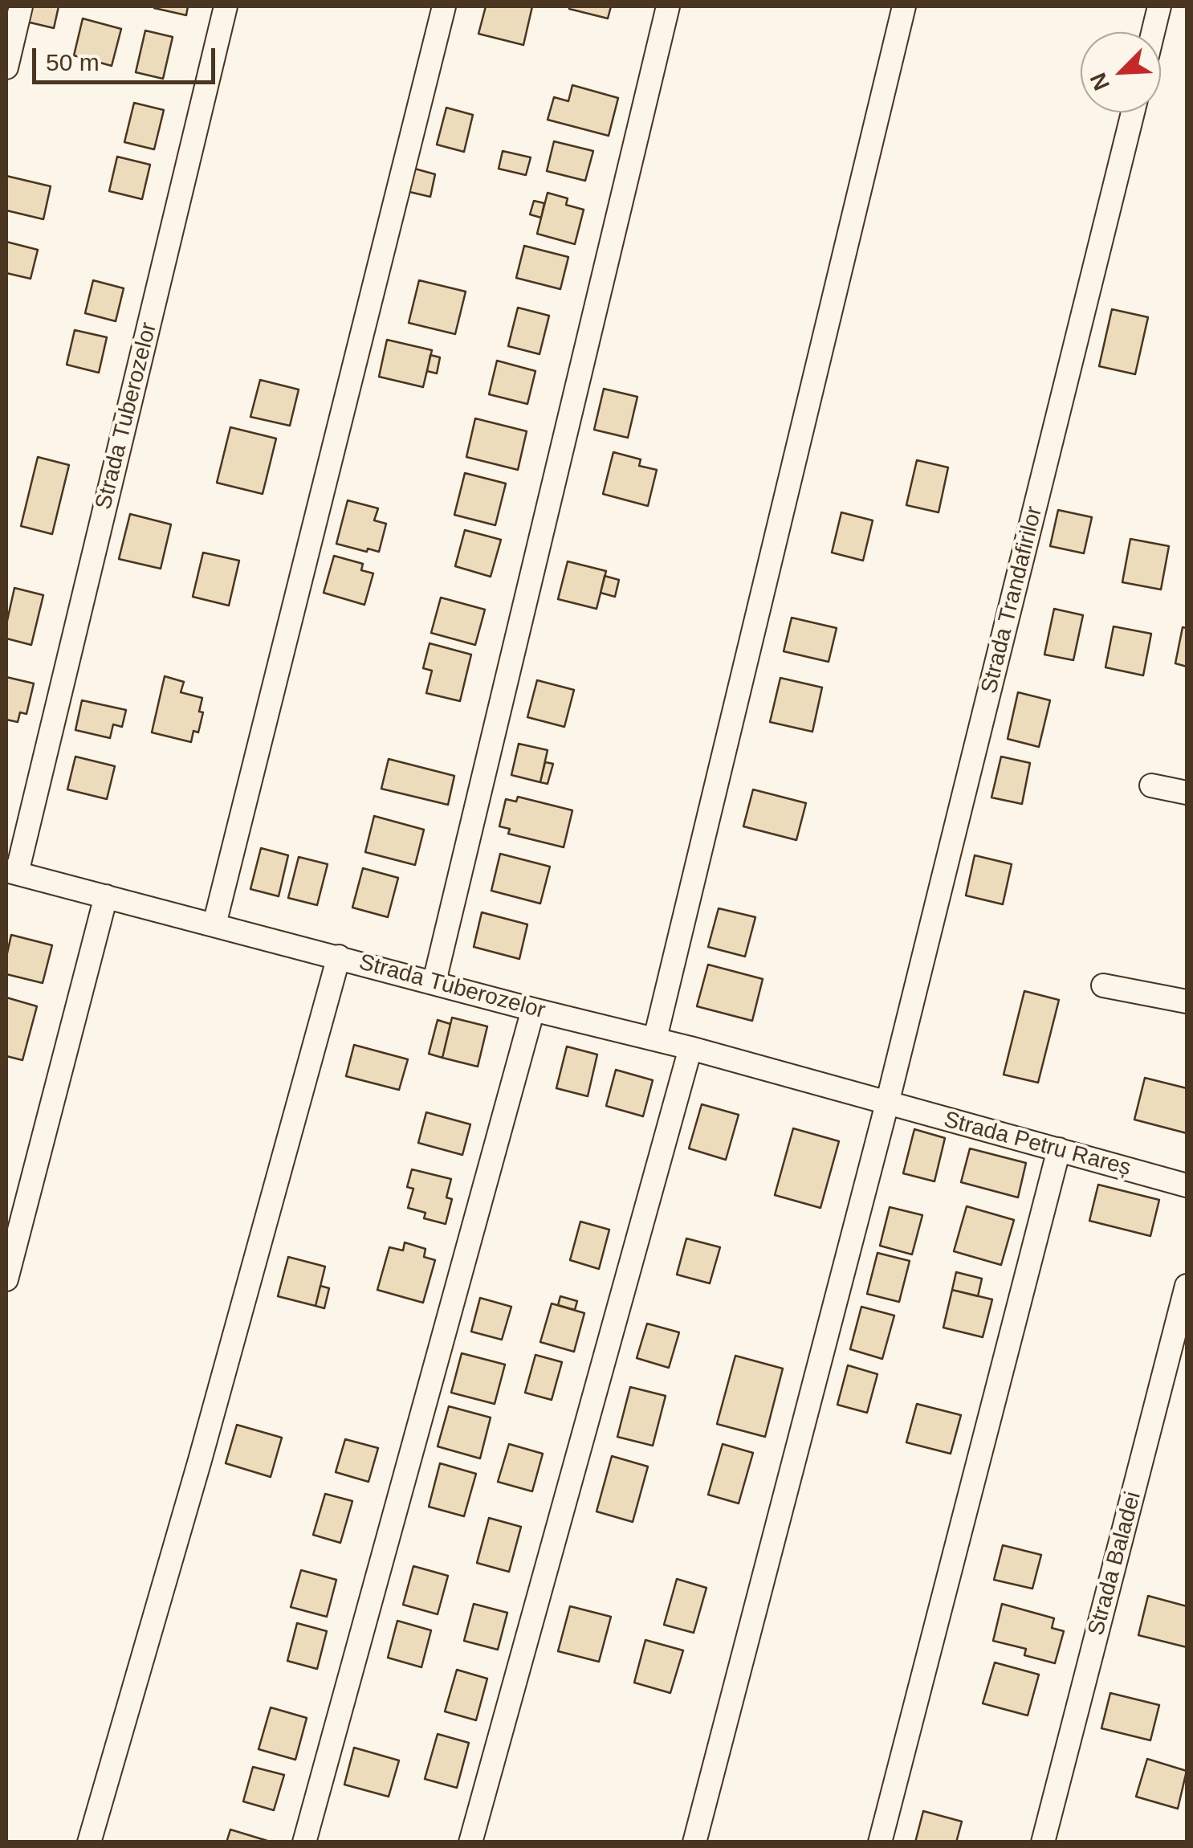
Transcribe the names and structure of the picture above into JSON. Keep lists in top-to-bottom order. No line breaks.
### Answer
{"streets":{"street":["Strada Tuberozelor","Strada Trandafirilor","Strada Petru Rareș","Strada Baladei"]},"crossings":[["Strada Tuberozelor","Strada Trandafirilor"],["Strada Tuberozelor","Strada Petru Rareș"],["Strada Trandafirilor","Strada Petru Rareș"]],"scale_bar":"50 m","north":"bottom left"}
